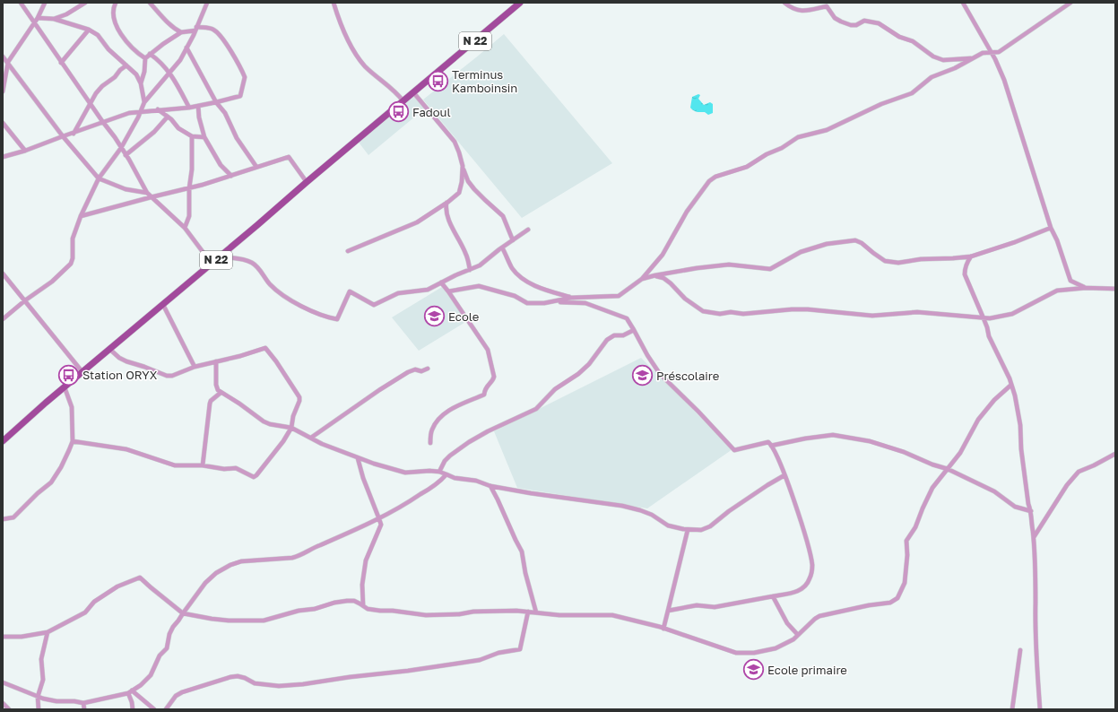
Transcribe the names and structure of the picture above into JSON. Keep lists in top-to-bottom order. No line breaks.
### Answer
{"streets":{"main road":["N 22"]},"places":{"bus stop":["Terminus Kamboinsin","Fadoul","Station ORYX"],"school or university":["Ecole","Préscolaire","Ecole primaire"]}}
